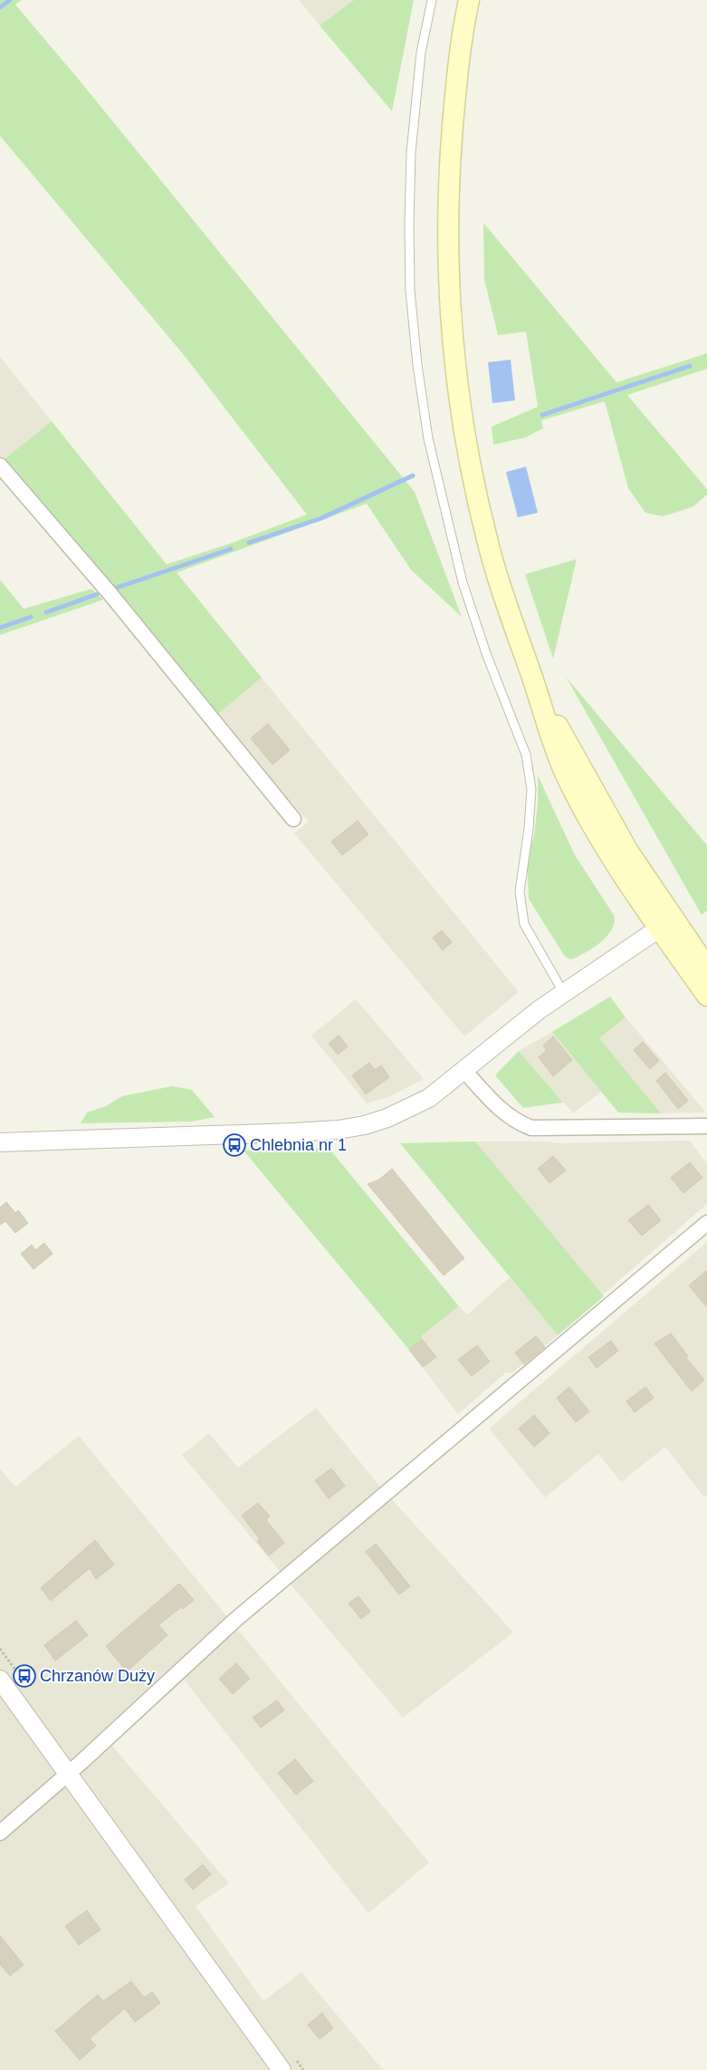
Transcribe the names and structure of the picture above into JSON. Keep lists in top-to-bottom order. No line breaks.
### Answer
{"places":{"bus stop":["Chlebnia nr 1","Chrzanów Duży"]}}
